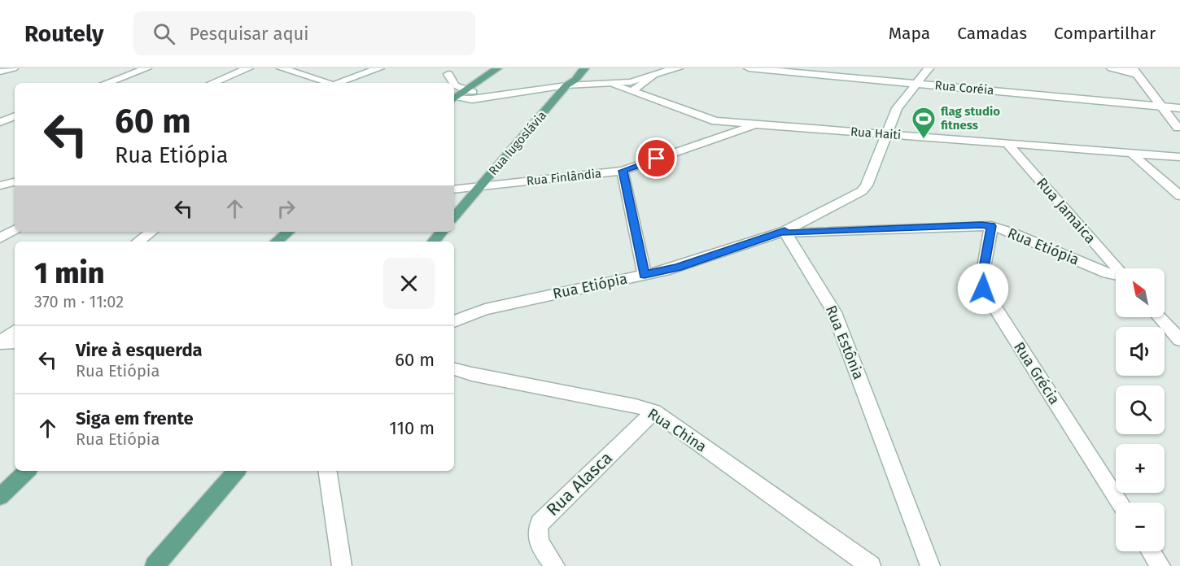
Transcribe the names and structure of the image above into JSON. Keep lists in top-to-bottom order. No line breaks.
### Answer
{"streets":{"main road":["Rua Iugoslávia"],"street":["Rua Coréia","Rua Haiti","Rua Finlândia","Rua Jamaica","Rua Etiópia","Rua Estônia","Rua Grécia","Rua China","Rua Alasca"]},"crossings":[["Rua Haiti","Rua Iugoslávia"],["Rua Haiti","Rua Finlândia"],["Rua Haiti","Rua Jamaica"],["Rua Iugoslávia","Rua Finlândia"],["Rua Etiópia","Rua Estônia"],["Rua Etiópia","Rua Grécia"],["Rua China","Rua Alasca"]],"places":{"sports":["flag studio fitness"]},"north":"top left","page":{"header":"Routely","search":"Pesquisar aqui","nav":["Mapa","Camadas","Compartilhar"],"turn":["60 m","Rua Etiópia"],"heading":["1 min","370 m · 11:02"],"map_buttons":["+","−"],"list":[{"name":"Vire à esquerda","note":"Rua Etiópia","value":"60 m"},{"name":"Siga em frente","note":"Rua Etiópia","value":"110 m"}]}}
